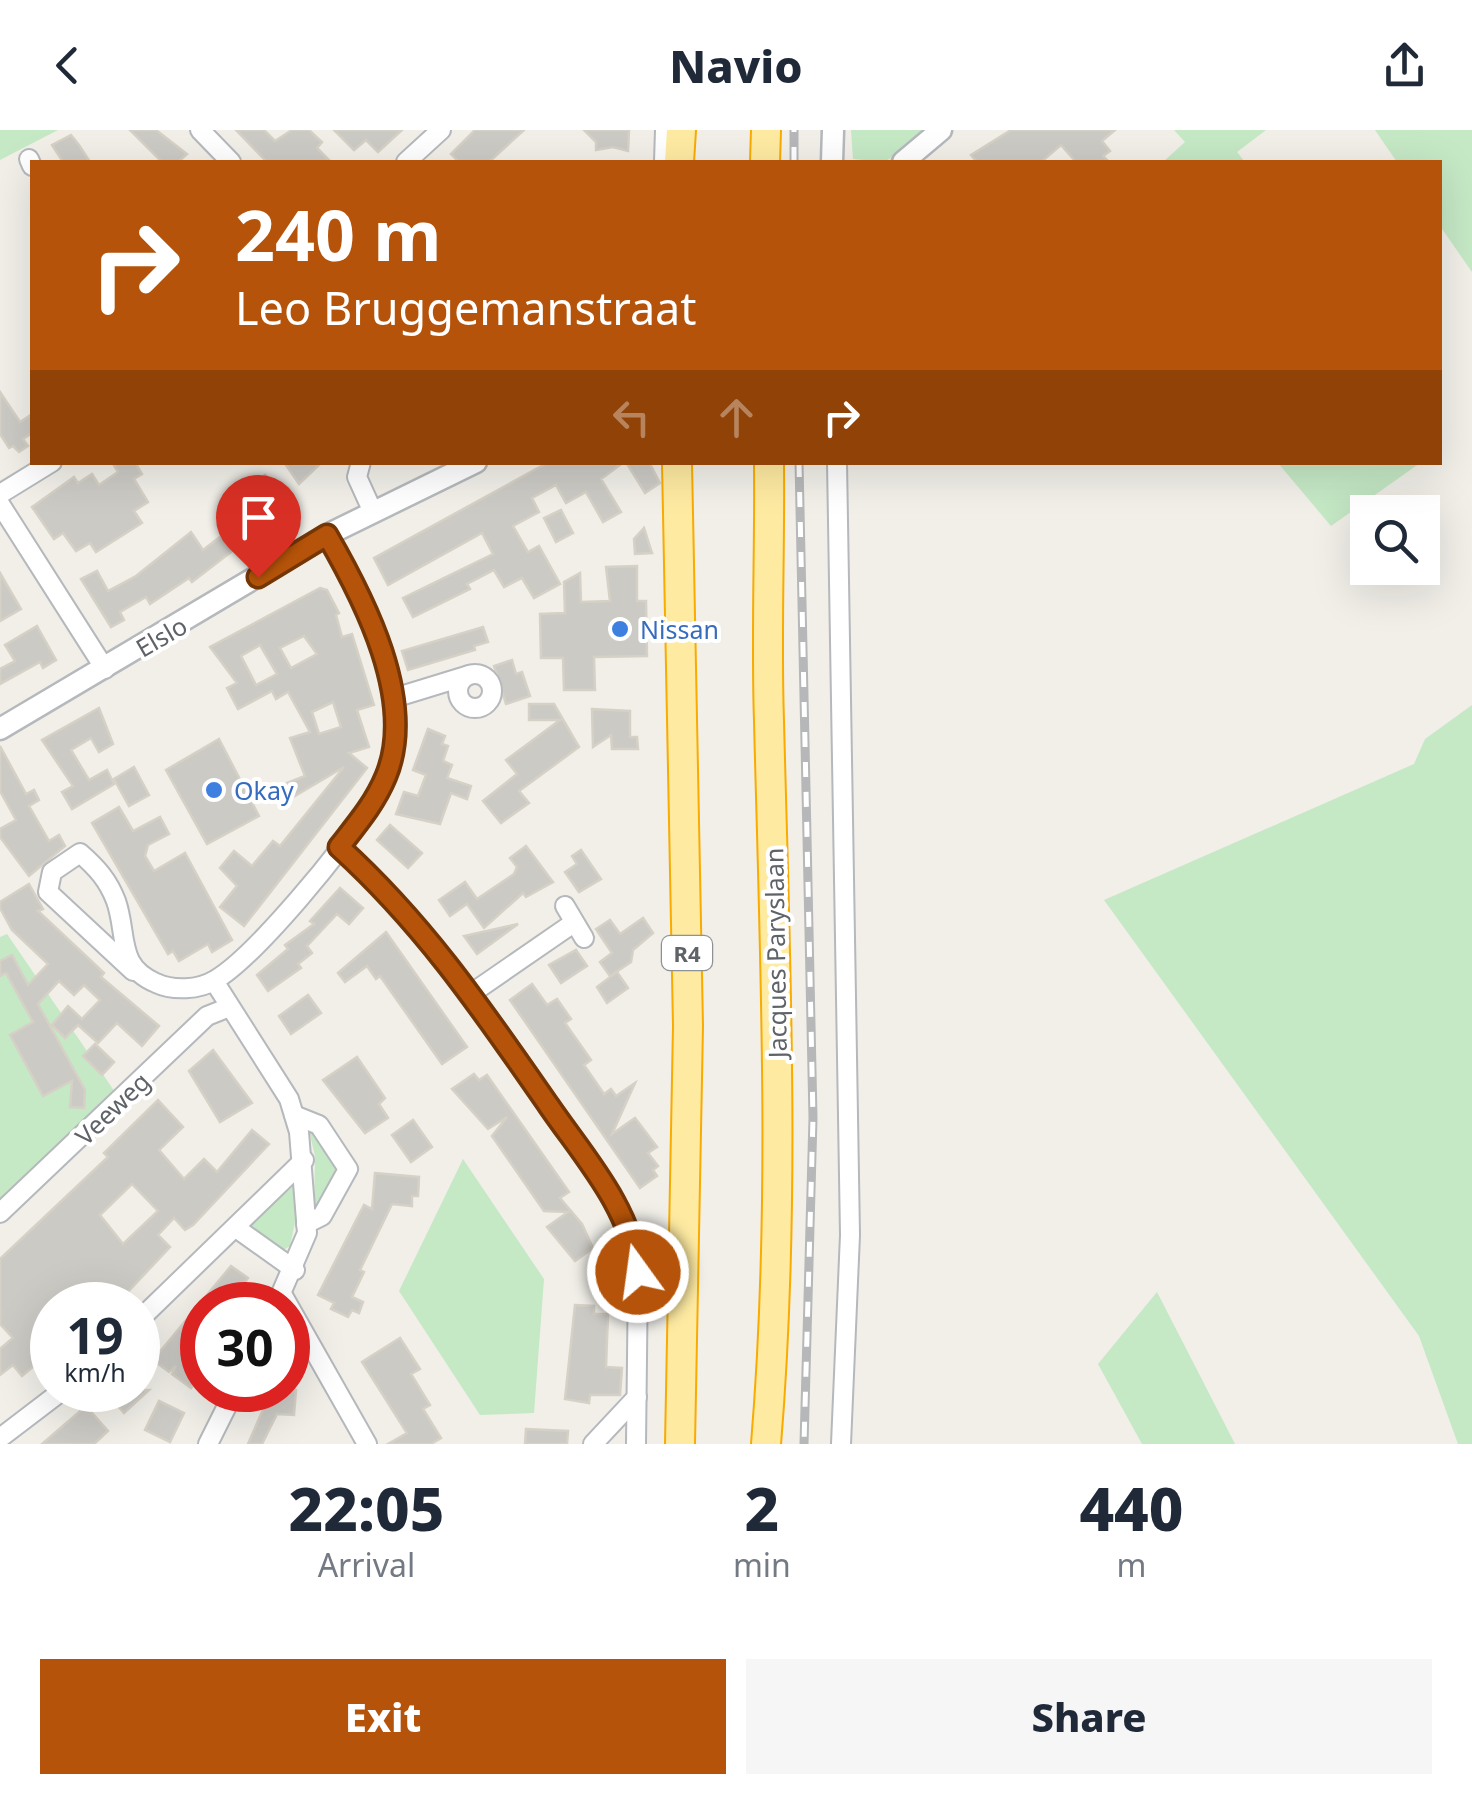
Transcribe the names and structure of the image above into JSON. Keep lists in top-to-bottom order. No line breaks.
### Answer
{"streets":{"highway":["R4","Jacques Paryslaan"],"street":["Elslo","Veeweg"]},"places":["Nissan","Okay"],"page":{"header":"Navio","turn":["240 m","Leo Bruggemanstraat"],"speed":"19 km/h","limit":"30","eta":["22:05","Arrival","2","min","440","m"],"buttons":["Exit","Share"]}}
